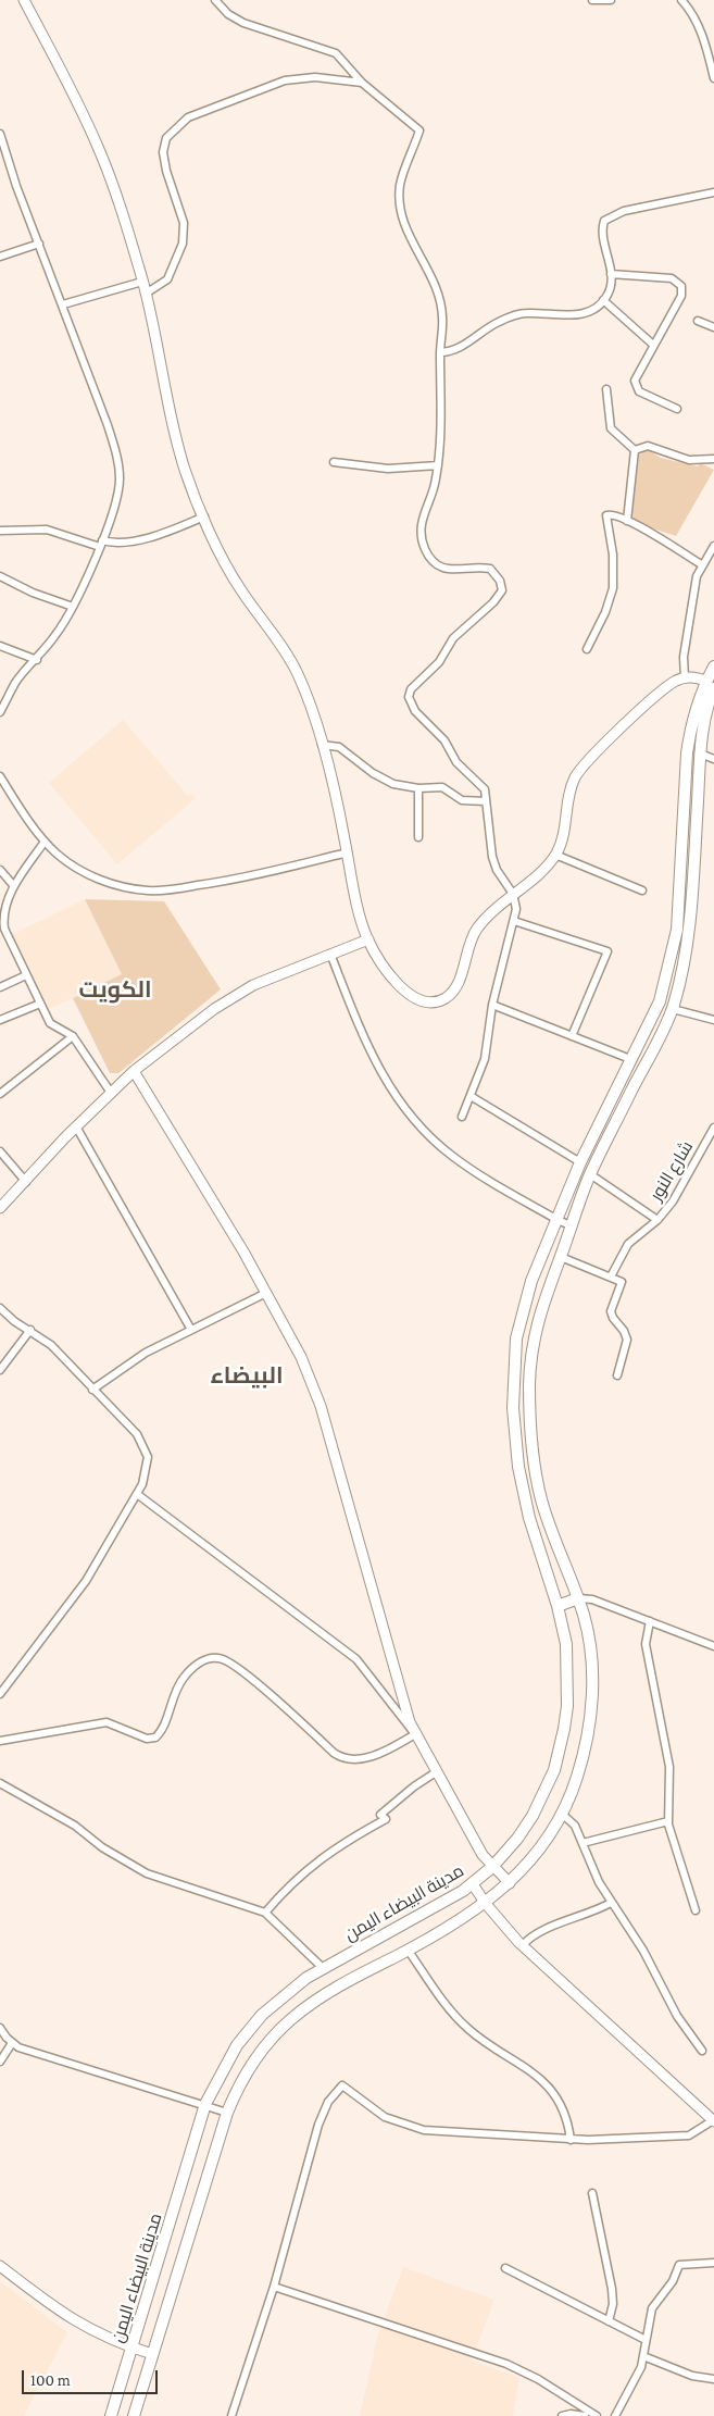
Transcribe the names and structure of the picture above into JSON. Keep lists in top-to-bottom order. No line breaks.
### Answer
{"streets":{"main road":["مدينة البيضاء اليمن"],"street":["شارع النور"]},"districts":["الكويت","البيضاء"],"scale_bar":"100 m"}
